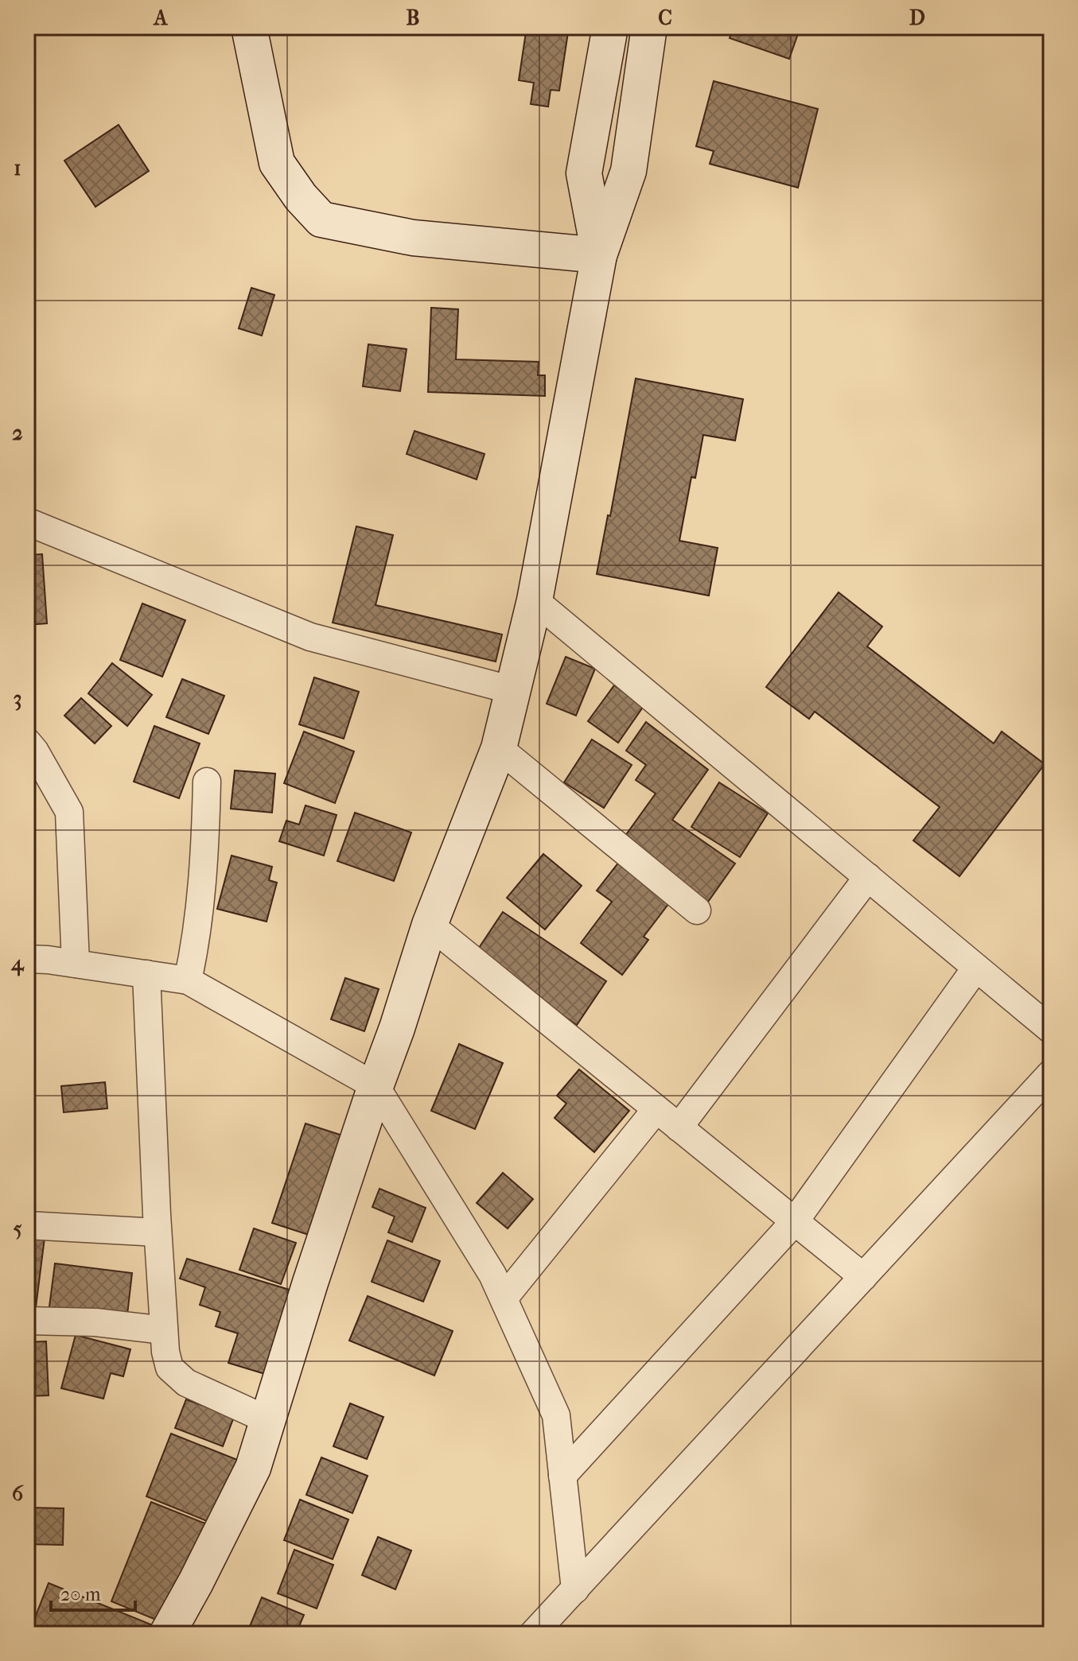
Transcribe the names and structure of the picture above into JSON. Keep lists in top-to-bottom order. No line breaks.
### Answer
{"scale_bar":"20 m","grid":{"columns":["A","B","C","D"],"rows":["1","2","3","4","5","6"]}}
